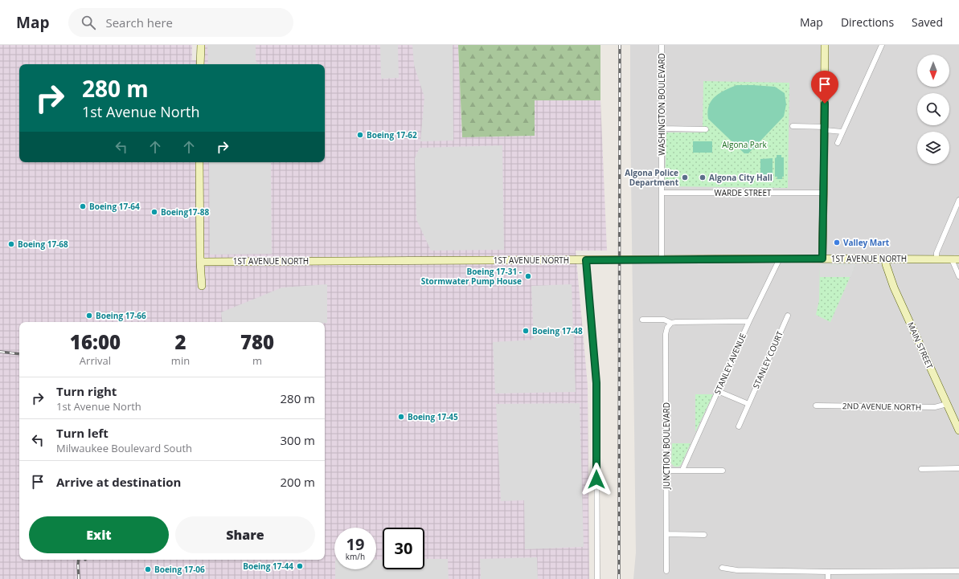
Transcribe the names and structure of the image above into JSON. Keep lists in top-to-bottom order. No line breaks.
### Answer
{"streets":{"street":["WASHINGTON BOULEVARD","WARDE STREET","1ST AVENUE NORTH","MAIN STREET","STANLEY COURT","STANLEY AVENUE","2ND AVENUE NORTH","JUNCTION BOULEVARD"]},"crossings":[["WASHINGTON BOULEVARD","WARDE STREET"],["WASHINGTON BOULEVARD","1ST AVENUE NORTH"],["1ST AVENUE NORTH","MAIN STREET"],["1ST AVENUE NORTH","STANLEY AVENUE"],["MAIN STREET","2ND AVENUE NORTH"]],"parks":["Algona Park"],"places":["Boeing 17-62","Algona Police Department","Algona City Hall","Boeing 17-64","Boeing17-88","Valley Mart","Boeing 17-68","Boeing 17-31 - Stormwater Pump House","Boeing 17-66","Boeing 17-48","Boeing 17-45","Boeing 17-44","Boeing 17-06"],"north":"bottom","page":{"header":"Map","search":"Search here","nav":["Map","Directions","Saved"],"turn":["280 m","1st Avenue North"],"eta":["16:00","Arrival","2","min","780","m"],"list":[{"name":"Turn right","note":"1st Avenue North","value":"280 m"},{"name":"Turn left","note":"Milwaukee Boulevard South","value":"300 m"},{"name":"Arrive at destination","value":"200 m"}],"buttons":["Exit","Share"],"speed":"19 km/h","limit":"30"}}
